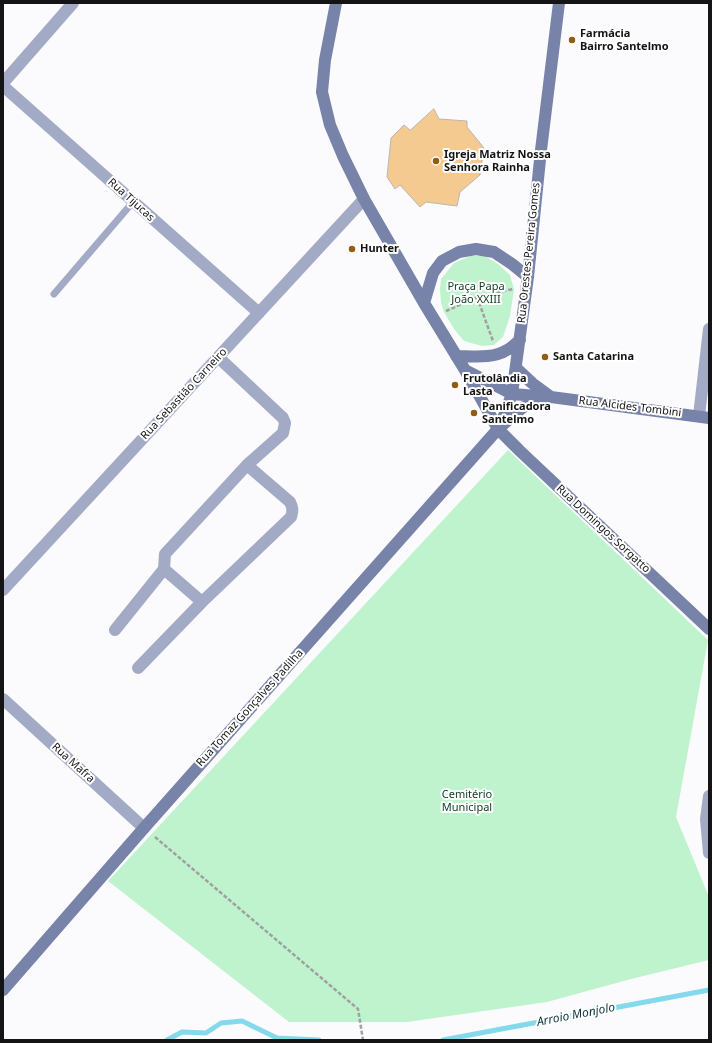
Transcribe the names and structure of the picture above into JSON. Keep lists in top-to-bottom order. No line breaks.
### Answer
{"streets":{"main road":["Rua Orestes Pereira Gomes","Rua Alcides Tombini","Rua Domingos Sorgatto","Rua Tomaz Gonçalves Padilha"],"street":["Rua Tijucas","Rua Sebastião Carneiro","Rua Mafra"]},"crossings":[["Rua Tijucas","Rua Sebastião Carneiro"],["Rua Orestes Pereira Gomes","Rua Alcides Tombini"],["Rua Orestes Pereira Gomes","Rua Domingos Sorgatto"],["Rua Orestes Pereira Gomes","Rua Tomaz Gonçalves Padilha"],["Rua Sebastião Carneiro","Rua Domingos Sorgatto"],["Rua Domingos Sorgatto","Rua Tomaz Gonçalves Padilha"],["Rua Tomaz Gonçalves Padilha","Rua Mafra"]],"water":["Arroio Monjolo"],"parks":["Praça Papa João XXIII","Cemitério Municipal"],"places":["Farmácia Bairro Santelmo","Igreja Matriz Nossa Senhora Rainha","Hunter","Santa Catarina","Frutolândia Lasta","Panificadora Santelmo"]}
